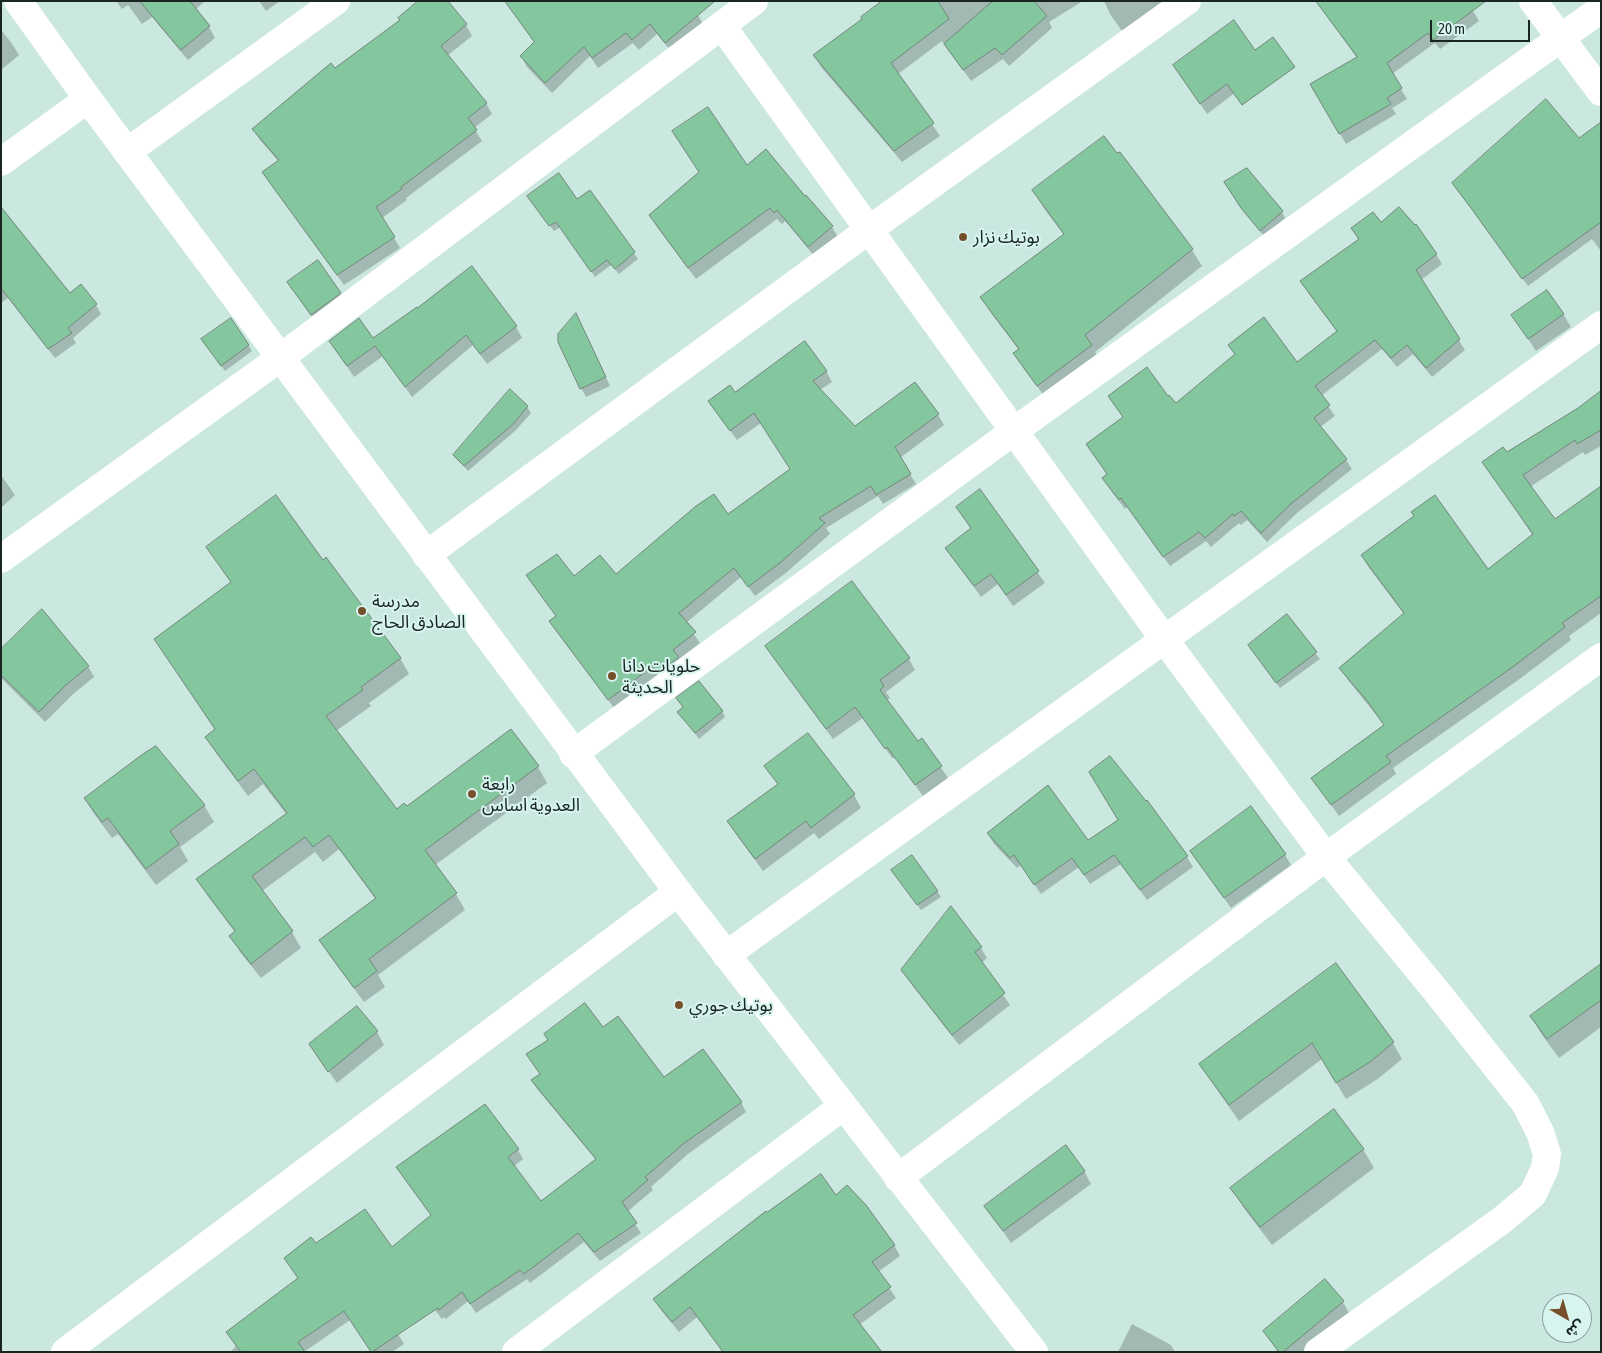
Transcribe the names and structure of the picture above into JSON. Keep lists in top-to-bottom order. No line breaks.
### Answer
{"places":["بوتيك نزار","مدرسة الصادق الحاج","حلويات دانا الحديثة","رابعة العدوية اساس","بوتيك جوري"],"scale_bar":"20 m","north":"bottom right"}
